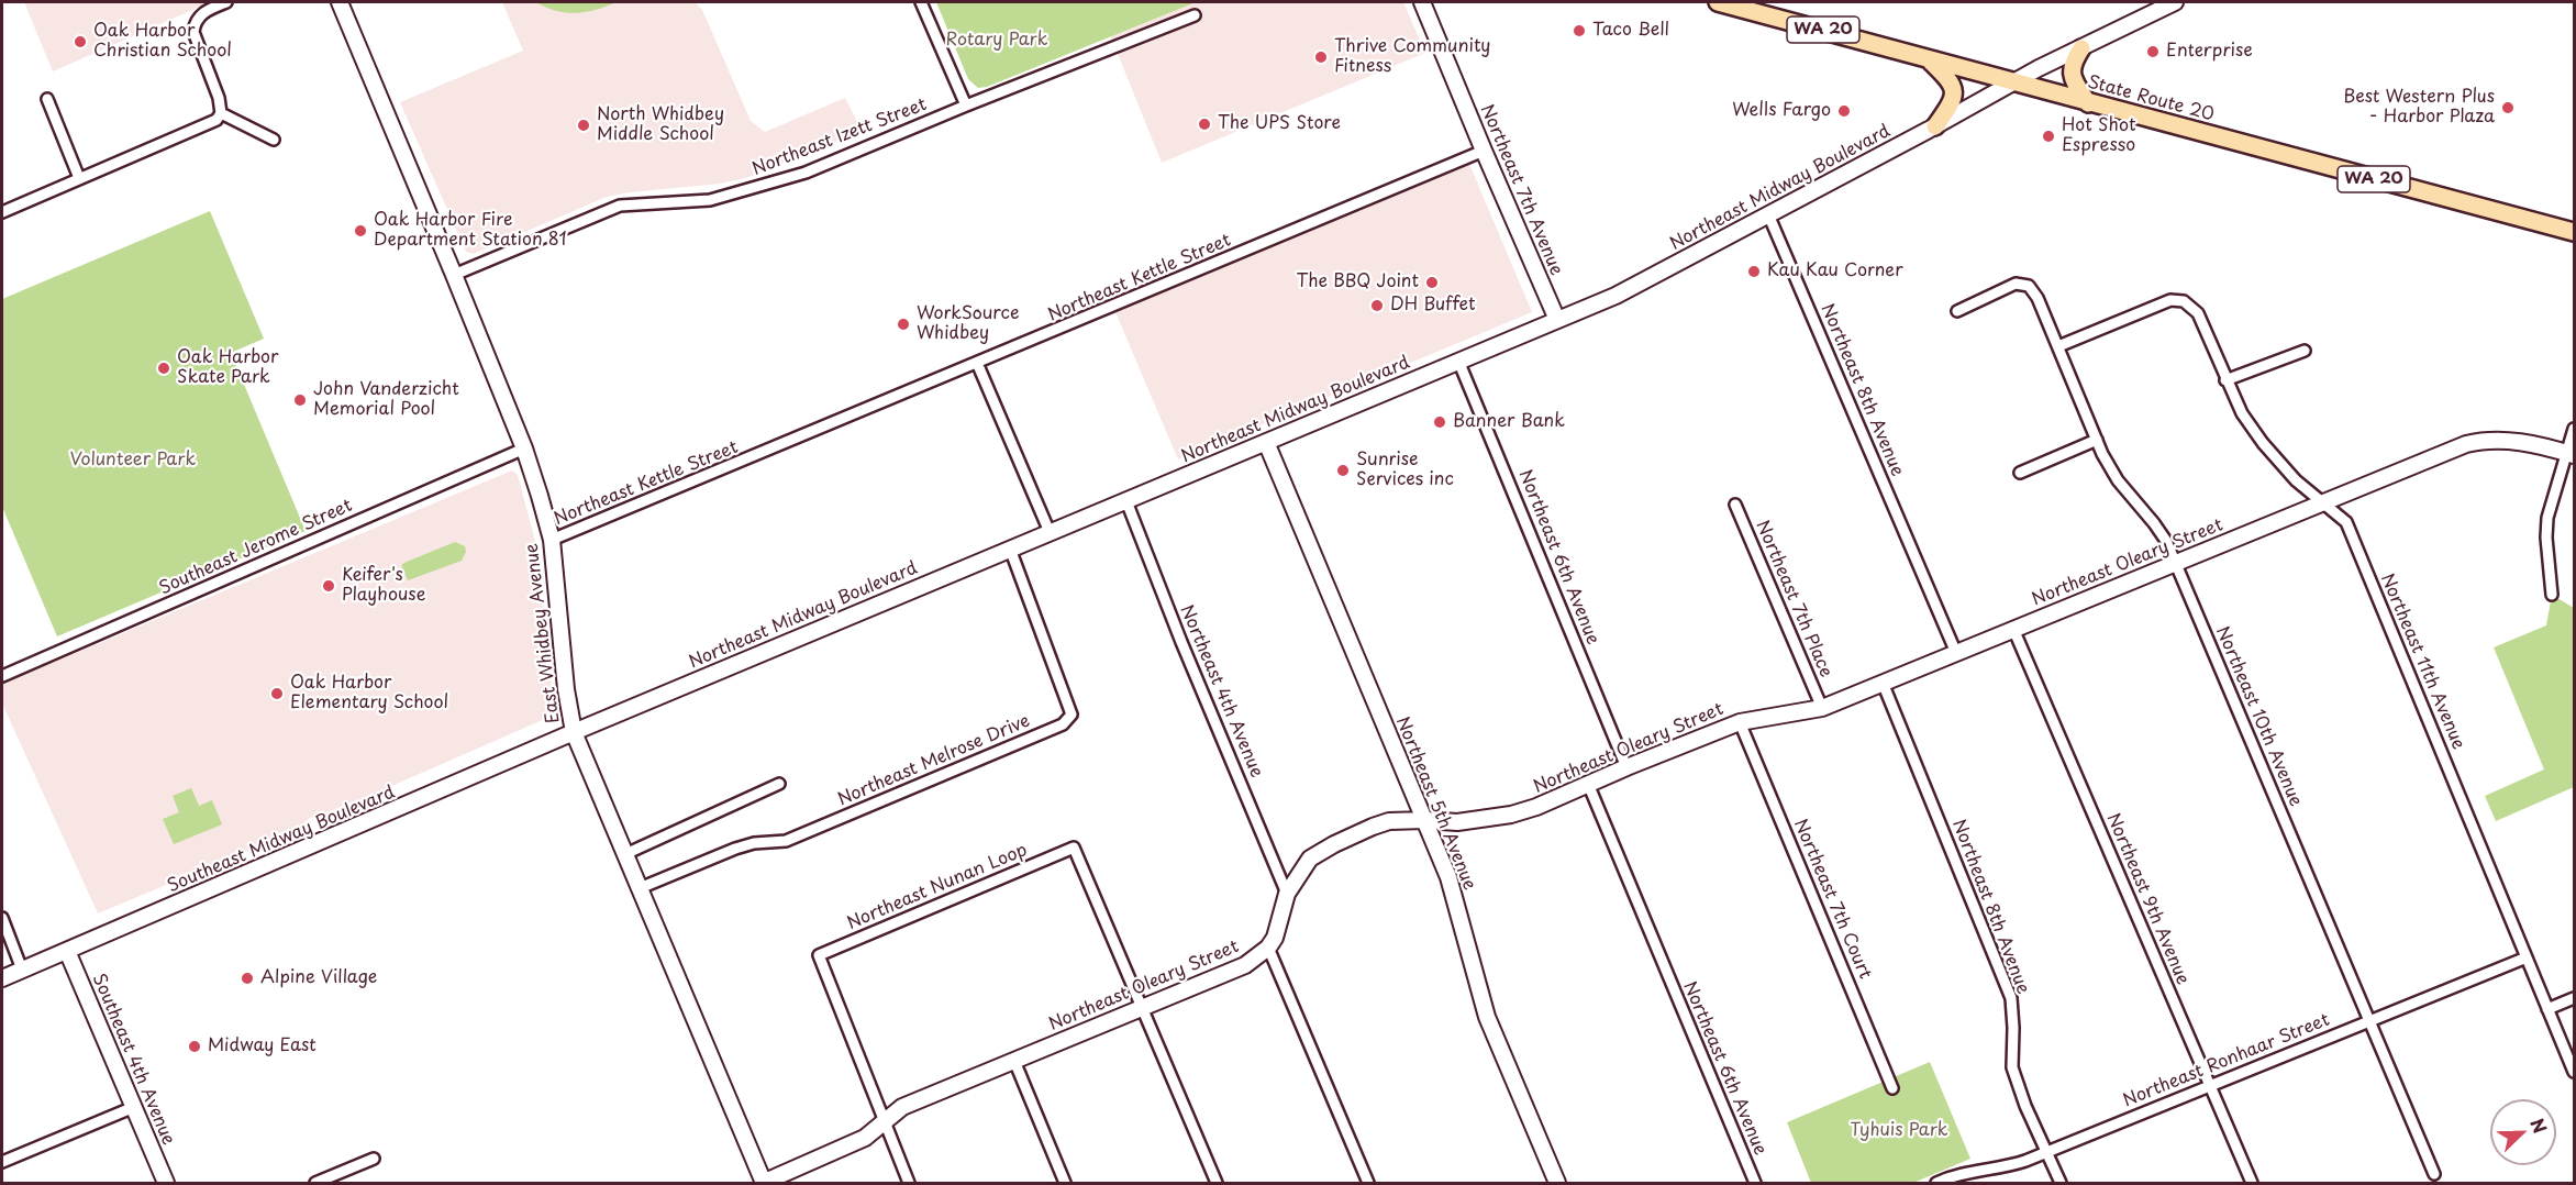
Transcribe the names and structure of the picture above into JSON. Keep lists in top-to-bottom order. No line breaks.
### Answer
{"streets":{"main road":["WA 20","State Route 20"],"street":["Northeast Izett Street","Northeast Midway Boulevard","Northeast 7th Avenue","Northeast Kettle Street","Northeast 8th Avenue","Southeast Jerome Street","Northeast 6th Avenue","Northeast Oleary Street","Northeast 7th Place","East Whidbey Avenue","Northeast 11th Avenue","Northeast 4th Avenue","Northeast 10th Avenue","Northeast Melrose Drive","Northeast 5th Avenue","Southeast Midway Boulevard","Northeast Nunan Loop","Northeast 7th Court","Northeast 9th Avenue","Southeast 4th Avenue","Northeast Ronhaar Street"]},"crossings":[["State Route 20","Northeast Midway Boulevard"],["Northeast Izett Street","East Whidbey Avenue"],["Northeast Midway Boulevard","Northeast 7th Avenue"],["Northeast Midway Boulevard","Northeast 8th Avenue"],["Northeast Midway Boulevard","Northeast 6th Avenue"],["Northeast Midway Boulevard","East Whidbey Avenue"],["Northeast Midway Boulevard","Northeast 4th Avenue"],["Northeast Midway Boulevard","Northeast Melrose Drive"],["Northeast Midway Boulevard","Northeast 5th Avenue"],["Northeast Midway Boulevard","Southeast Midway Boulevard"],["Northeast 7th Avenue","Northeast Kettle Street"],["Northeast Kettle Street","East Whidbey Avenue"],["Northeast 8th Avenue","Northeast Oleary Street"],["Northeast 8th Avenue","Northeast Ronhaar Street"],["Southeast Jerome Street","East Whidbey Avenue"],["Northeast 6th Avenue","Northeast Oleary Street"],["Northeast Oleary Street","Northeast 7th Place"],["Northeast Oleary Street","East Whidbey Avenue"],["Northeast Oleary Street","Northeast 11th Avenue"],["Northeast Oleary Street","Northeast 4th Avenue"],["Northeast Oleary Street","Northeast 10th Avenue"],["Northeast Oleary Street","Northeast 5th Avenue"],["Northeast Oleary Street","Northeast Nunan Loop"],["Northeast Oleary Street","Northeast 7th Court"],["Northeast Oleary Street","Northeast 9th Avenue"],["East Whidbey Avenue","Northeast Melrose Drive"],["East Whidbey Avenue","Southeast Midway Boulevard"],["Northeast 11th Avenue","Northeast 10th Avenue"],["Northeast 11th Avenue","Northeast Ronhaar Street"],["Northeast 10th Avenue","Northeast Ronhaar Street"],["Southeast Midway Boulevard","Southeast 4th Avenue"],["Northeast 9th Avenue","Northeast Ronhaar Street"]],"parks":["Rotary Park","Volunteer Park","Tyhuis Park"],"places":["Taco Bell","Oak Harbor Christian School","Enterprise","Thrive Community Fitness","Best Western Plus - Harbor Plaza","Wells Fargo","The UPS Store","North Whidbey Middle School","Hot Shot Espresso","Oak Harbor Fire Department Station 81","Kau Kau Corner","The BBQ Joint","DH Buffet","WorkSource Whidbey","Oak Harbor Skate Park","John Vanderzicht Memorial Pool","Banner Bank","Sunrise Services inc","Keifer's Playhouse","Oak Harbor Elementary School","Alpine Village","Midway East"],"north":"top right"}
